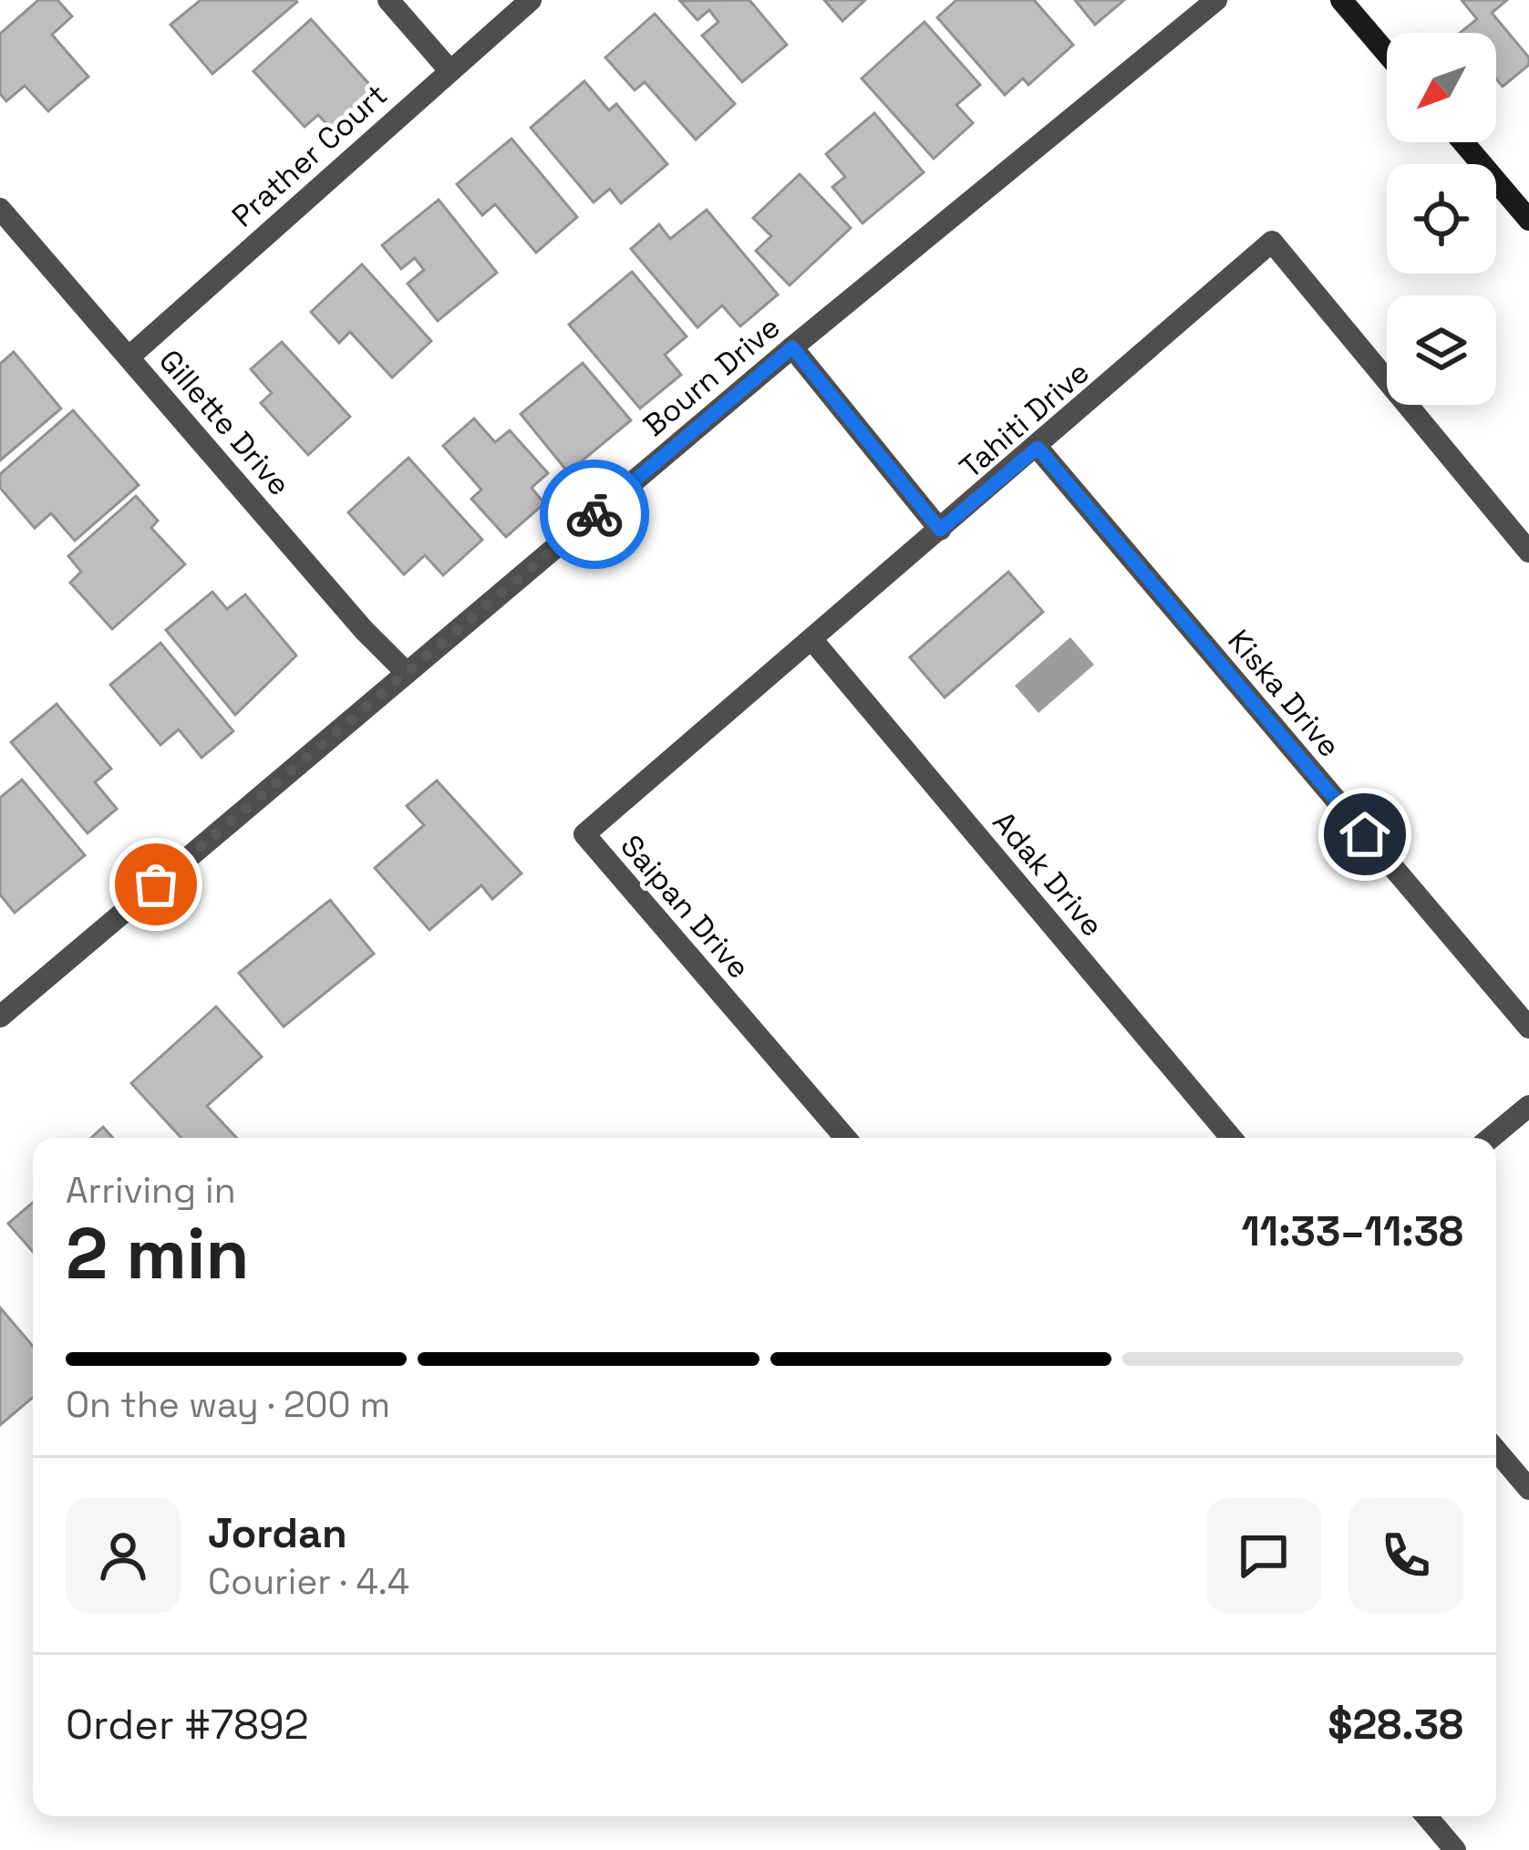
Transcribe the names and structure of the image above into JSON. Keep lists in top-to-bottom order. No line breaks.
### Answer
{"streets":{"street":["Prather Court","Bourn Drive","Tahiti Drive","Gillette Drive","Kiska Drive","Adak Drive","Saipan Drive"]},"crossings":[["Prather Court","Gillette Drive"],["Bourn Drive","Gillette Drive"],["Tahiti Drive","Kiska Drive"],["Tahiti Drive","Adak Drive"],["Tahiti Drive","Saipan Drive"],["Adak Drive","Saipan Drive"]],"north":"bottom left","page":{"heading":["2 min","Arriving in","11:33–11:38"],"panel":["Jordan","Courier · 4.4","Order #7892","$28.38"],"bar":"On the way · 200 m"}}
